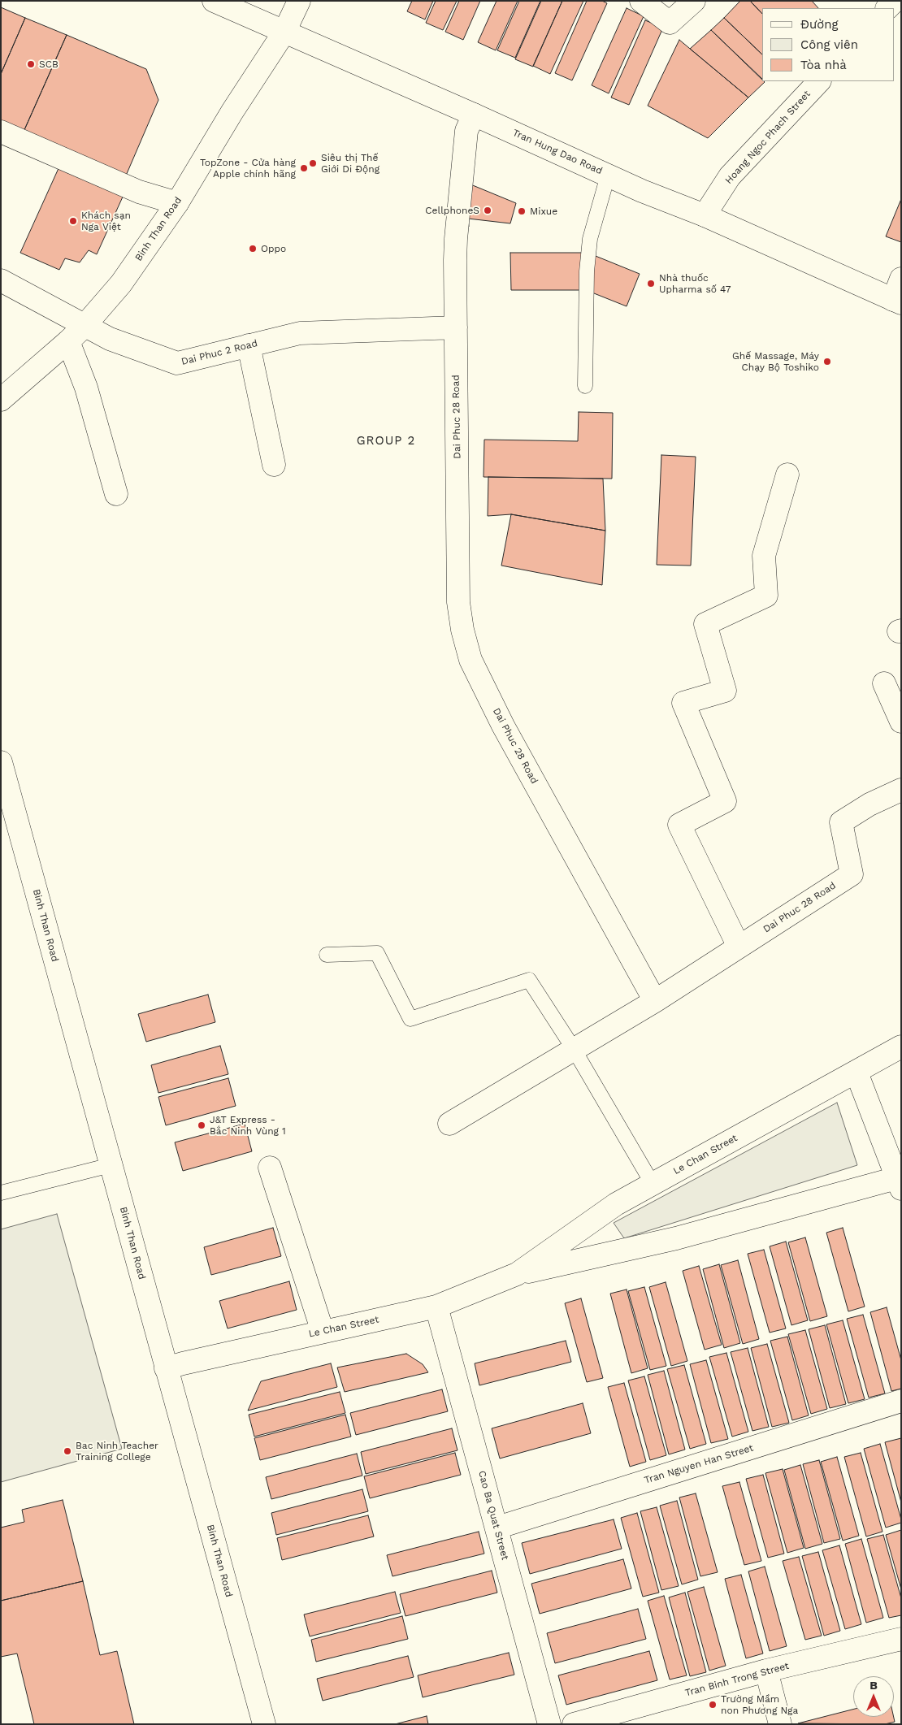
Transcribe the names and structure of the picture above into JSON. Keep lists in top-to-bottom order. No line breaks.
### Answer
{"streets":{"street":["Hoang Ngoc Phach Street","Tran Hung Dao Road","Binh Than Road","Dai Phuc 2 Road","Dai Phuc 28 Road","Le Chan Street","Tran Nguyen Han Street","Cao Ba Quat Street","Tran Binh Trong Street"]},"crossings":[["Hoang Ngoc Phach Street","Tran Hung Dao Road"],["Tran Hung Dao Road","Binh Than Road"],["Tran Hung Dao Road","Dai Phuc 28 Road"],["Binh Than Road","Dai Phuc 2 Road"],["Binh Than Road","Le Chan Street"],["Dai Phuc 2 Road","Dai Phuc 28 Road"],["Le Chan Street","Cao Ba Quat Street"],["Tran Nguyen Han Street","Cao Ba Quat Street"]],"districts":["GROUP 2"],"places":["SCB","Siêu thị Thế Giới Di Động","TopZone - Cửa hàng Apple chính hãng","CellphoneS","Mixue","Khách sạn Nga Việt","Oppo","Nhà thuốc Upharma số 47","Ghế Massage, Máy Chạy Bộ Toshiko","J&T Express - Bắc Ninh Vùng 1","Bac Ninh Teacher Training College","Trường Mầm non Phương Nga"],"legend":["Đường","Công viên","Tòa nhà"],"north":"top"}
